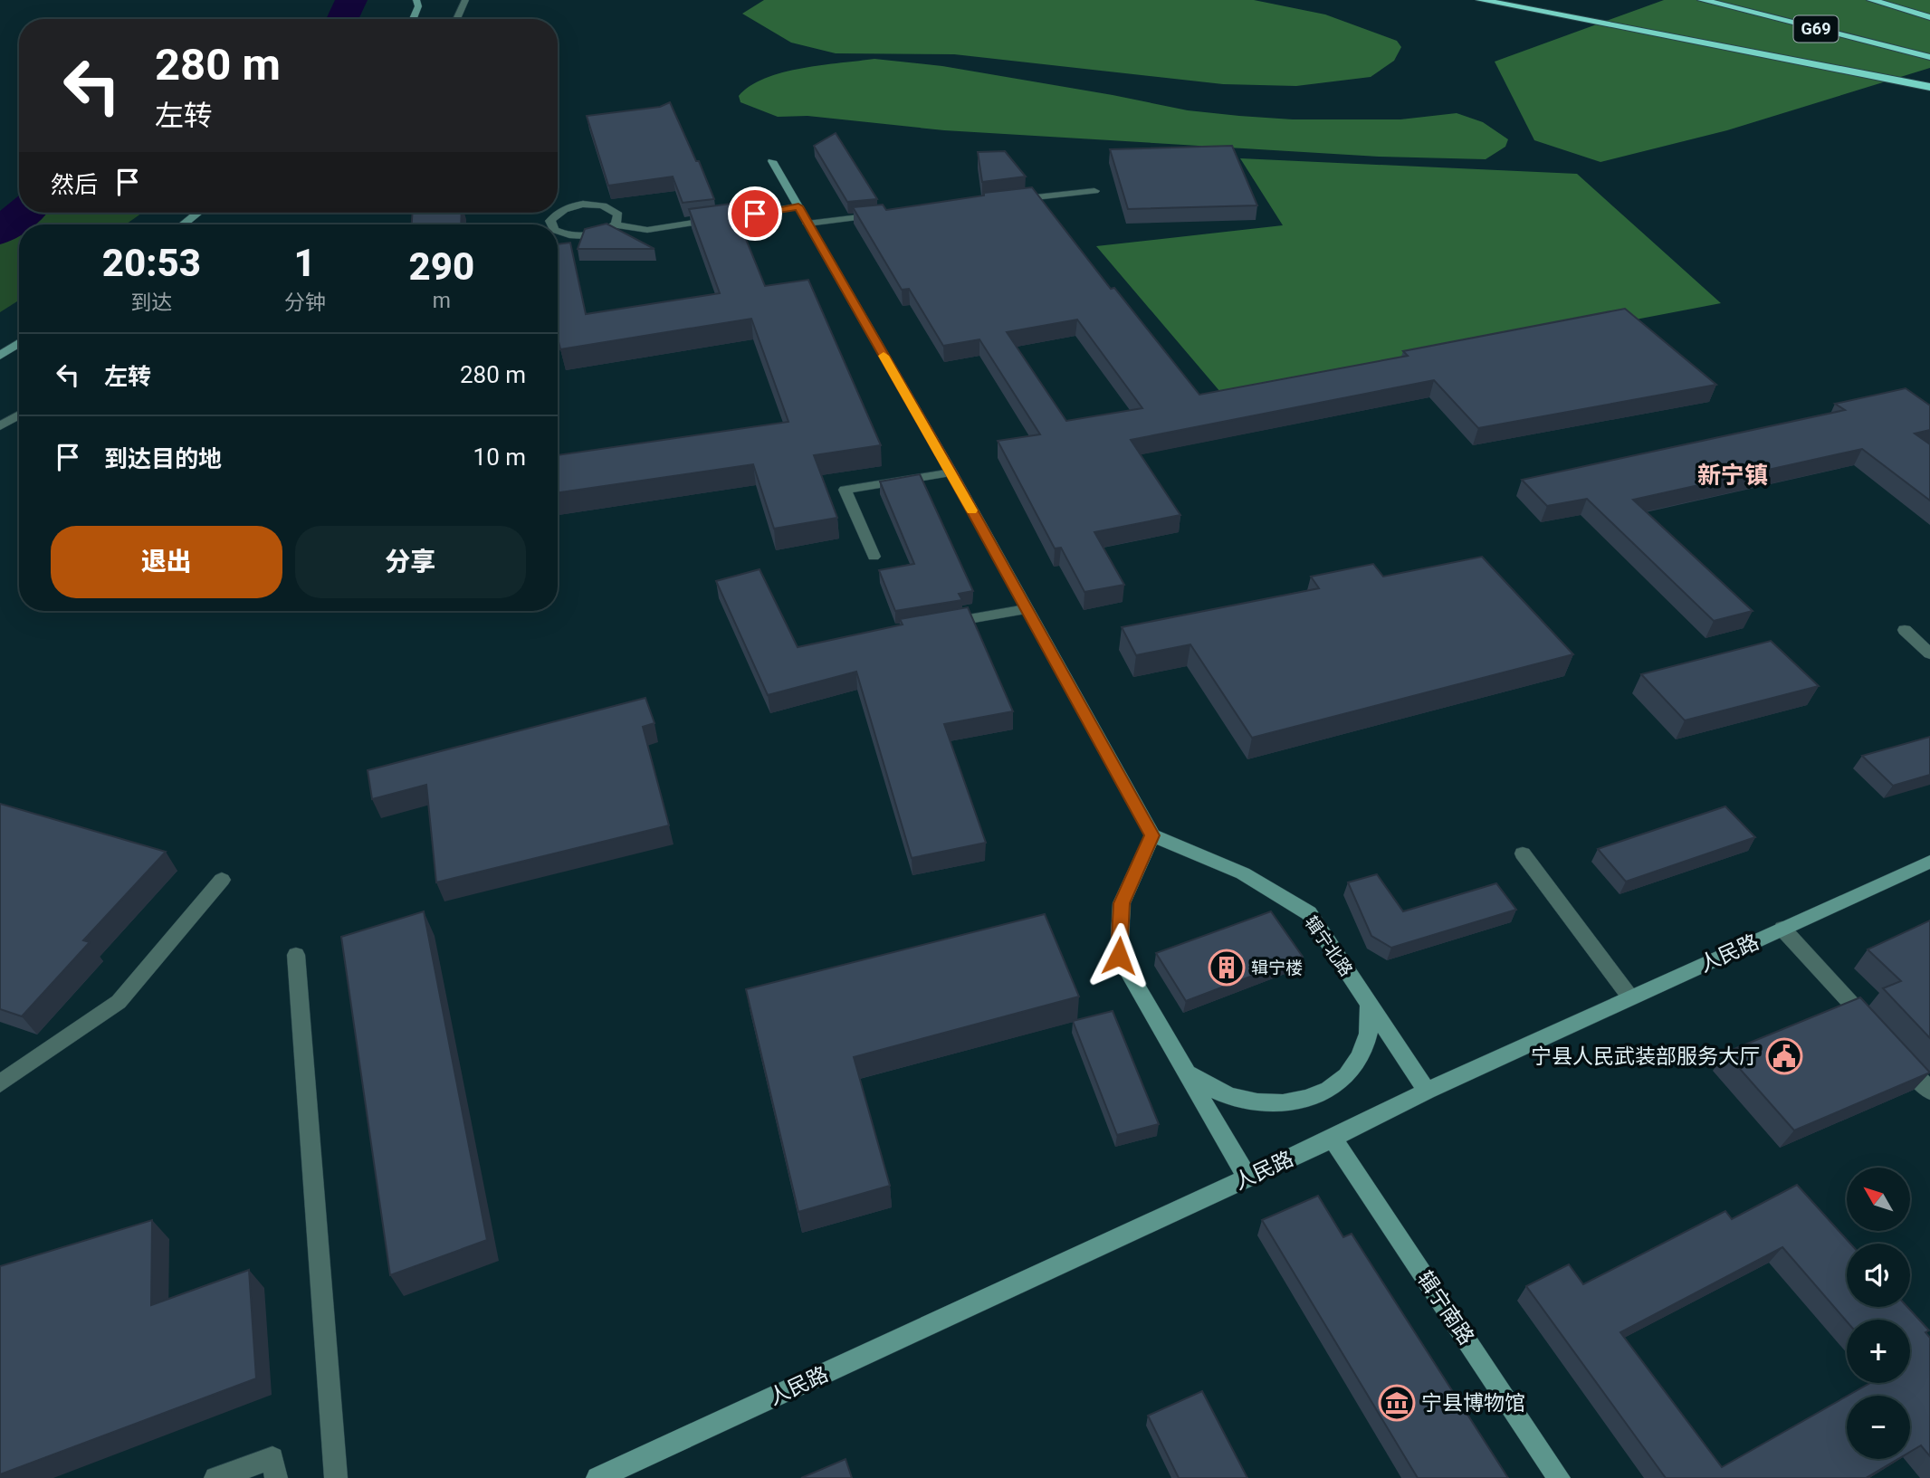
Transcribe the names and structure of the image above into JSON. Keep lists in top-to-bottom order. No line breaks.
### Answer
{"streets":{"highway":["G69"],"street":["辑宁北路","人民路","辑宁南路"]},"crossings":[["辑宁北路","人民路"],["人民路","辑宁南路"]],"districts":["新宁镇"],"places":{"building":["辑宁楼"],"public building":["宁县人民武装部服务大厅"],"museum":["宁县博物馆"]},"north":"top left","page":{"turn":["280 m","左转"],"then":"然后","eta":["20:53","到达","1","分钟","290","m"],"list":[{"name":"左转","value":"280 m"},{"name":"到达目的地","value":"10 m"}],"buttons":["退出","分享"],"map_buttons":["+","−"]}}
